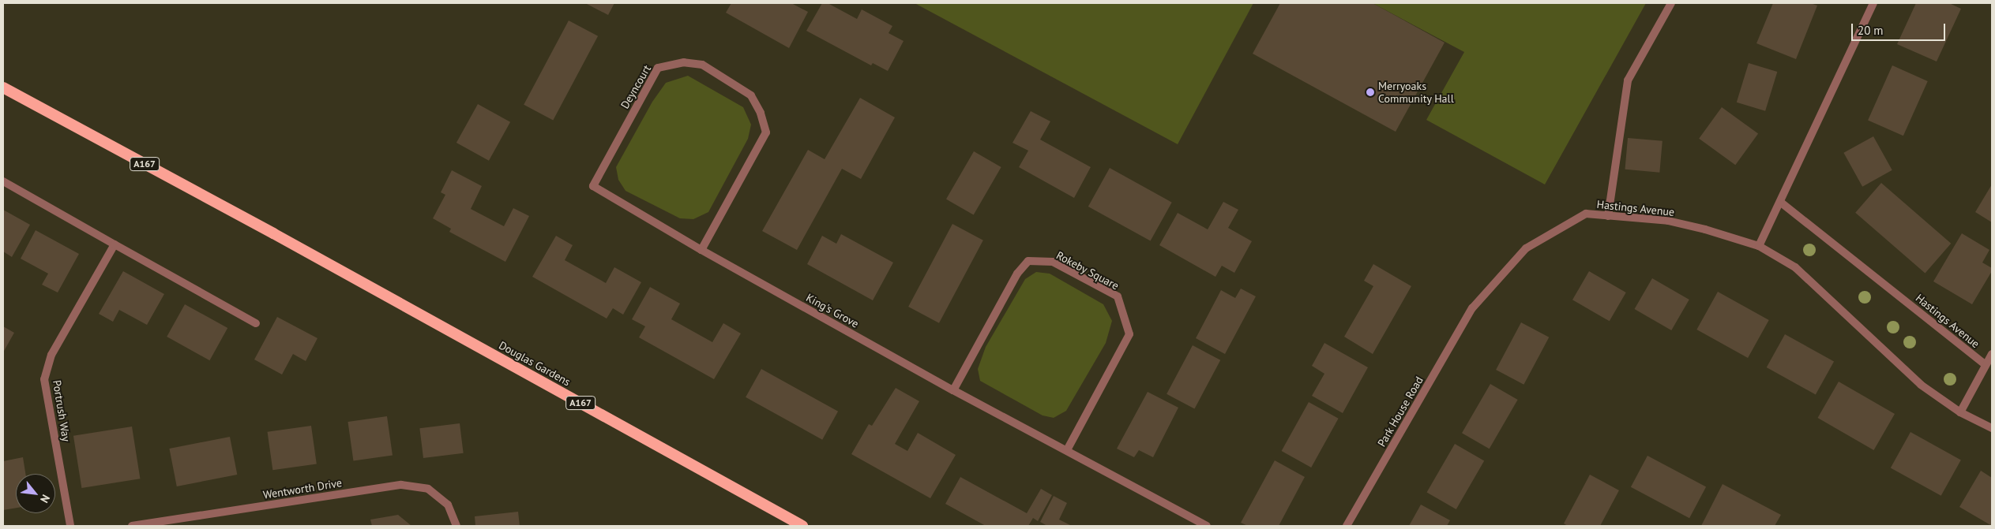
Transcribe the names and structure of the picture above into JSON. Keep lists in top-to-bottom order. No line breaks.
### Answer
{"streets":{"highway":["A167","Douglas Gardens"],"street":["Deyncourt","Hastings Avenue","Rokeby Square","King's Grove","Portrush Way","Park House Road","Wentworth Drive"]},"crossings":[["Deyncourt","King's Grove"],["Hastings Avenue","Park House Road"],["Rokeby Square","King's Grove"]],"places":["Merryoaks Community Hall"],"scale_bar":"20 m","north":"bottom right"}
